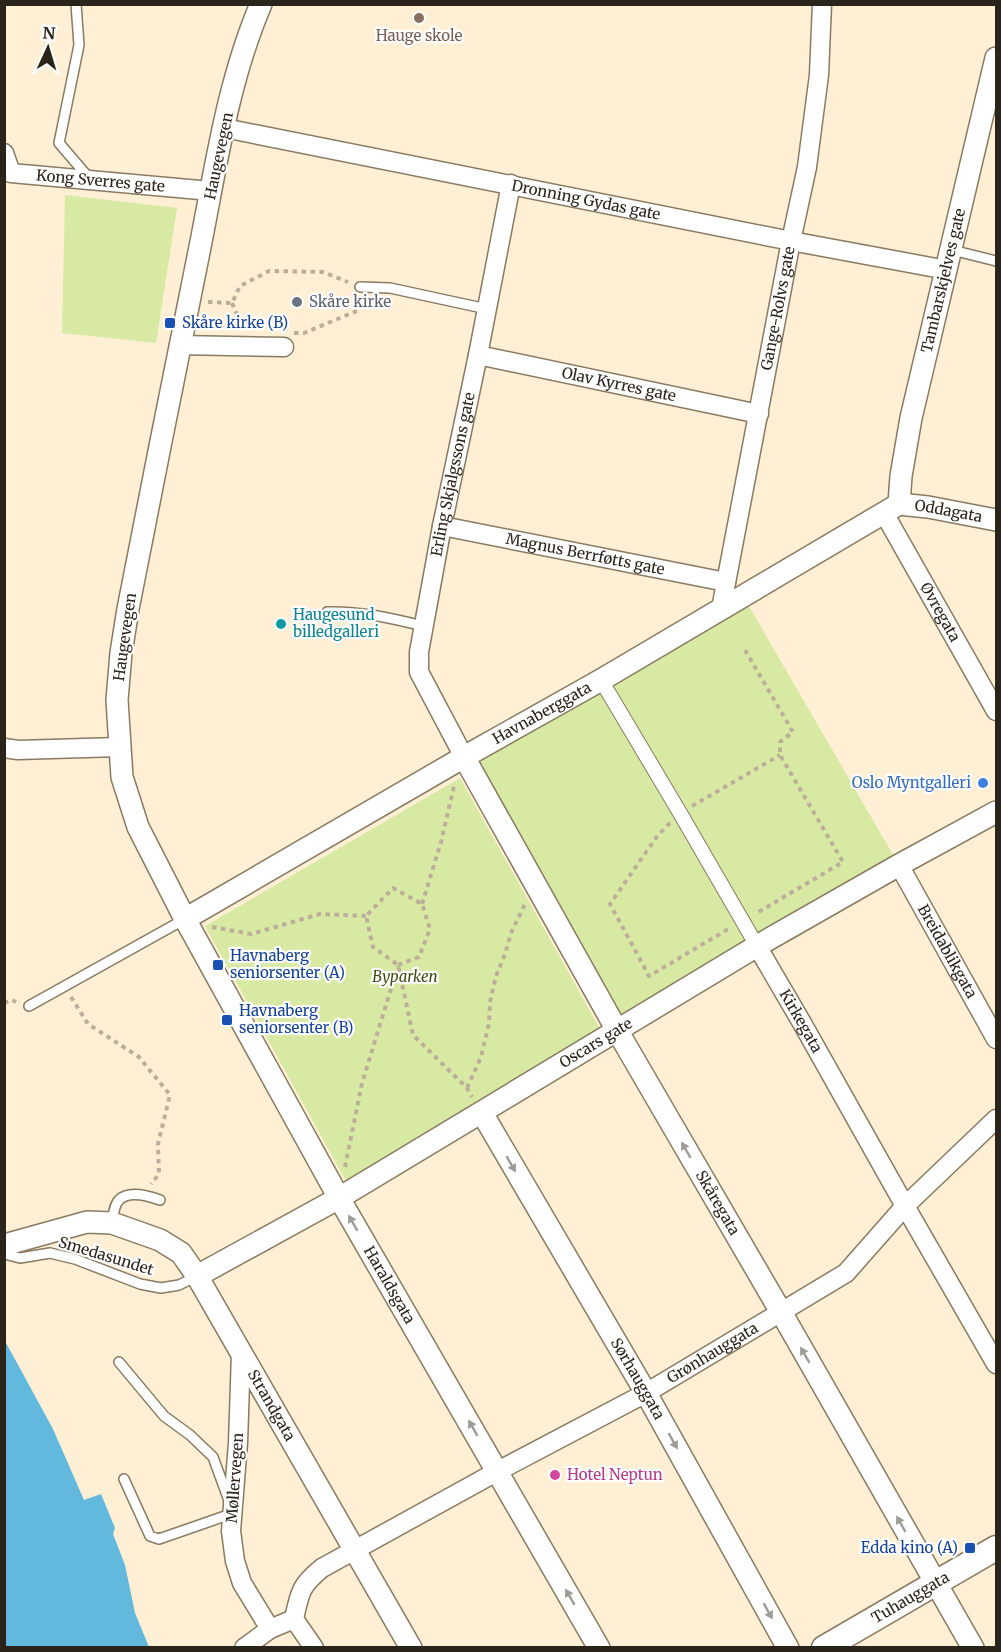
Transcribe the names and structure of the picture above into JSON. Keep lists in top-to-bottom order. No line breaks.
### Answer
{"streets":{"main road":["Tuhauggata"],"street":["Haugevegen","Kong Sverres gate","Dronning Gydas gate","Tambarskjelves gate","Gange-Rolvs gate","Olav Kyrres gate","Erling Skjalgssons gate","Oddagata","Magnus Berrføtts gate","Øvregata","Havnaberggata","Breidablikgata","Kirkegata","Oscars gate","Skåregata","Haraldsgata","Grønhauggata","Sørhauggata","Strandgata","Møllervegen"],"lane":["Smedasundet"]},"crossings":[["Haugevegen","Kong Sverres gate"],["Haugevegen","Dronning Gydas gate"],["Haugevegen","Havnaberggata"],["Haugevegen","Haraldsgata"],["Dronning Gydas gate","Tambarskjelves gate"],["Dronning Gydas gate","Gange-Rolvs gate"],["Dronning Gydas gate","Erling Skjalgssons gate"],["Tambarskjelves gate","Oddagata"],["Tambarskjelves gate","Øvregata"],["Tambarskjelves gate","Havnaberggata"],["Gange-Rolvs gate","Olav Kyrres gate"],["Gange-Rolvs gate","Magnus Berrføtts gate"],["Gange-Rolvs gate","Havnaberggata"],["Olav Kyrres gate","Erling Skjalgssons gate"],["Erling Skjalgssons gate","Magnus Berrføtts gate"],["Erling Skjalgssons gate","Havnaberggata"],["Erling Skjalgssons gate","Skåregata"],["Oddagata","Øvregata"],["Oddagata","Havnaberggata"],["Øvregata","Havnaberggata"],["Havnaberggata","Kirkegata"],["Havnaberggata","Skåregata"],["Havnaberggata","Haraldsgata"],["Breidablikgata","Oscars gate"],["Kirkegata","Oscars gate"],["Kirkegata","Grønhauggata"],["Oscars gate","Skåregata"],["Oscars gate","Smedasundet"],["Oscars gate","Haraldsgata"],["Oscars gate","Sørhauggata"],["Oscars gate","Strandgata"],["Skåregata","Grønhauggata"],["Skåregata","Tuhauggata"],["Smedasundet","Strandgata"],["Haraldsgata","Grønhauggata"],["Grønhauggata","Sørhauggata"],["Grønhauggata","Strandgata"],["Strandgata","Møllervegen"]],"one_way":["Skåregata","Haraldsgata","Sørhauggata"],"parks":["Byparken"],"places":{"other":["Hauge skole","Skåre kirke","Haugesund billedgalleri","Oslo Myntgalleri","Hotel Neptun"],"transit":["Skåre kirke (B)","Havnaberg seniorsenter (A)","Havnaberg seniorsenter (B)","Edda kino (A)"]},"north":"top"}
